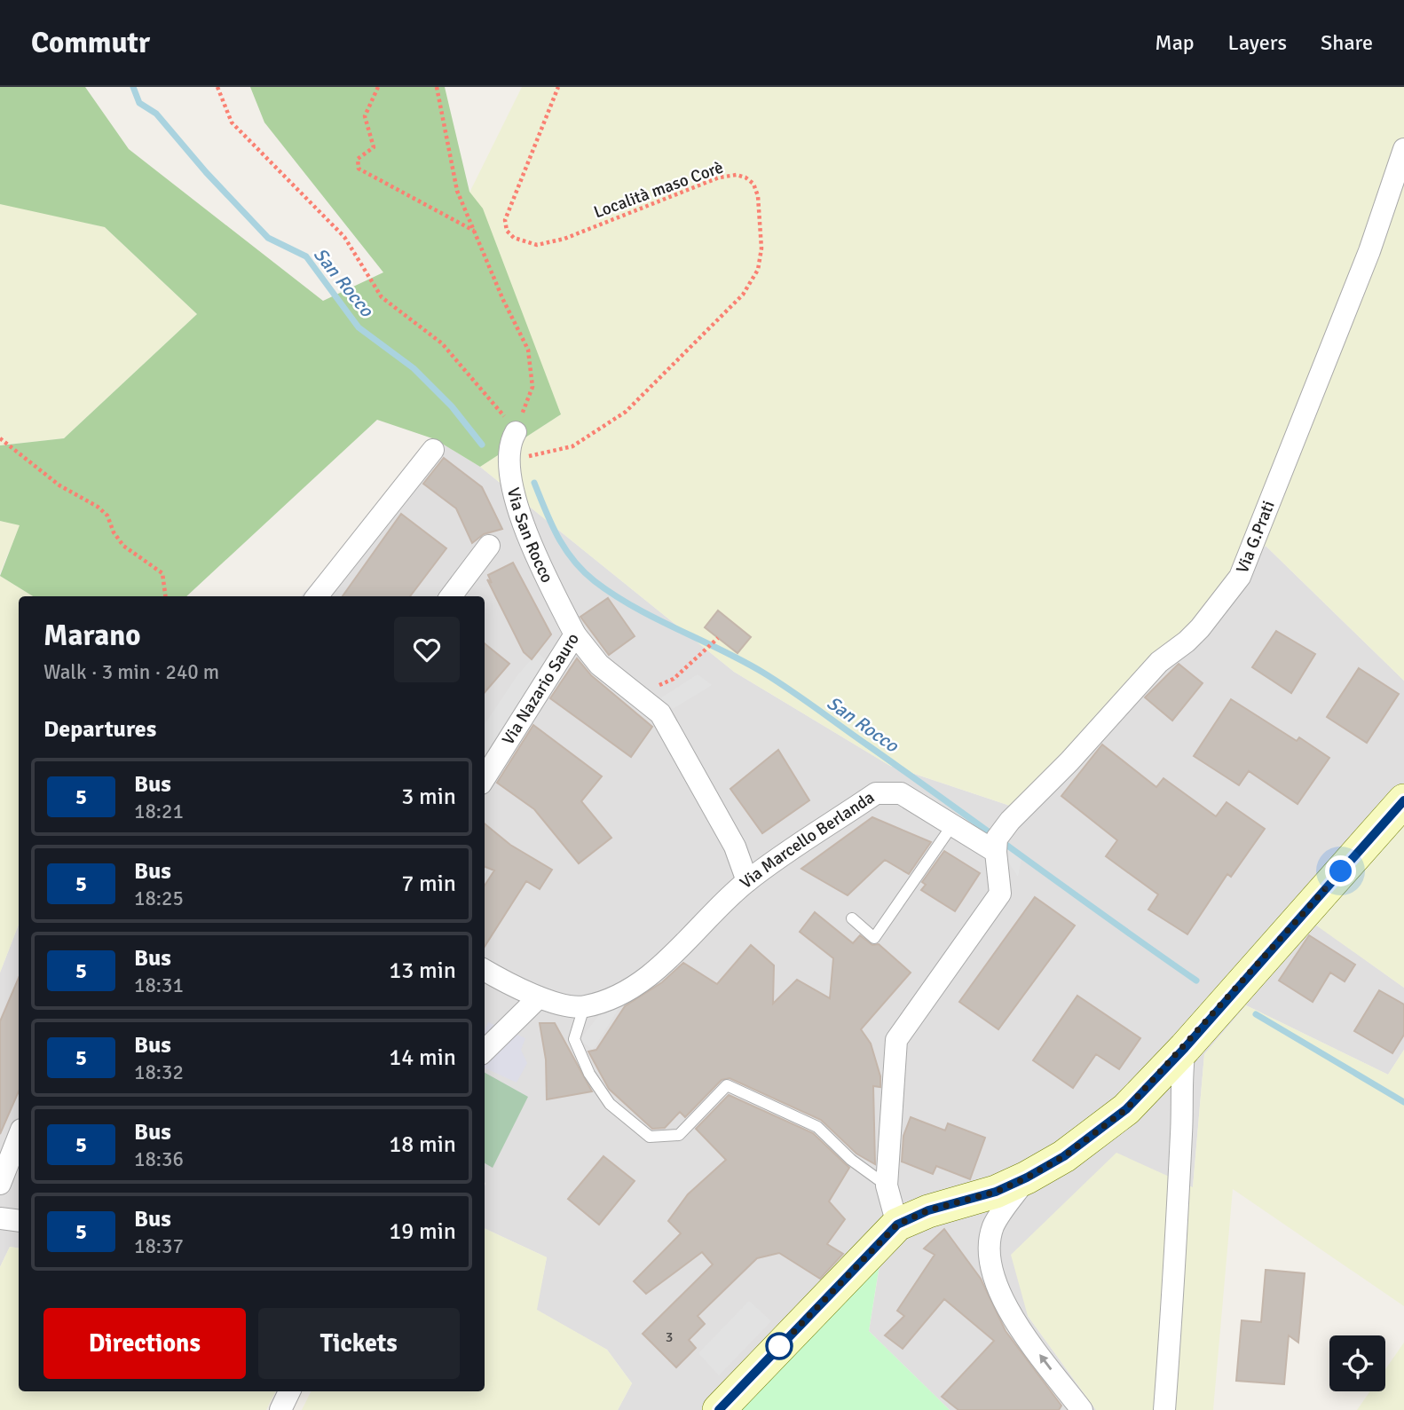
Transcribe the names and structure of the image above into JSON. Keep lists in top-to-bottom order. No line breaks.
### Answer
{"streets":{"street":["Via San Rocco","Via G.Prati","Via Nazario Sauro","Via Marcello Berlanda"],"path":["Località maso Corè"]},"crossings":[["Località maso Corè","Via San Rocco"],["Via San Rocco","Via Nazario Sauro"],["Via G.Prati","Via Marcello Berlanda"],["Via Nazario Sauro","Via Marcello Berlanda"]],"water":["San Rocco"],"lines":["bus line 5"],"house_numbers":["3"],"page":{"header":"Commutr","nav":["Map","Layers","Share"],"heading":[["Marano","Walk · 3 min · 240 m"],"Departures"],"list":[{"mark":"5","name":"Bus","note":"18:21","value":"3 min"},{"mark":"5","name":"Bus","note":"18:25","value":"7 min"},{"mark":"5","name":"Bus","note":"18:31","value":"13 min"},{"mark":"5","name":"Bus","note":"18:32","value":"14 min"},{"mark":"5","name":"Bus","note":"18:36","value":"18 min"},{"mark":"5","name":"Bus","note":"18:37","value":"19 min"}],"buttons":["Directions","Tickets"]}}
